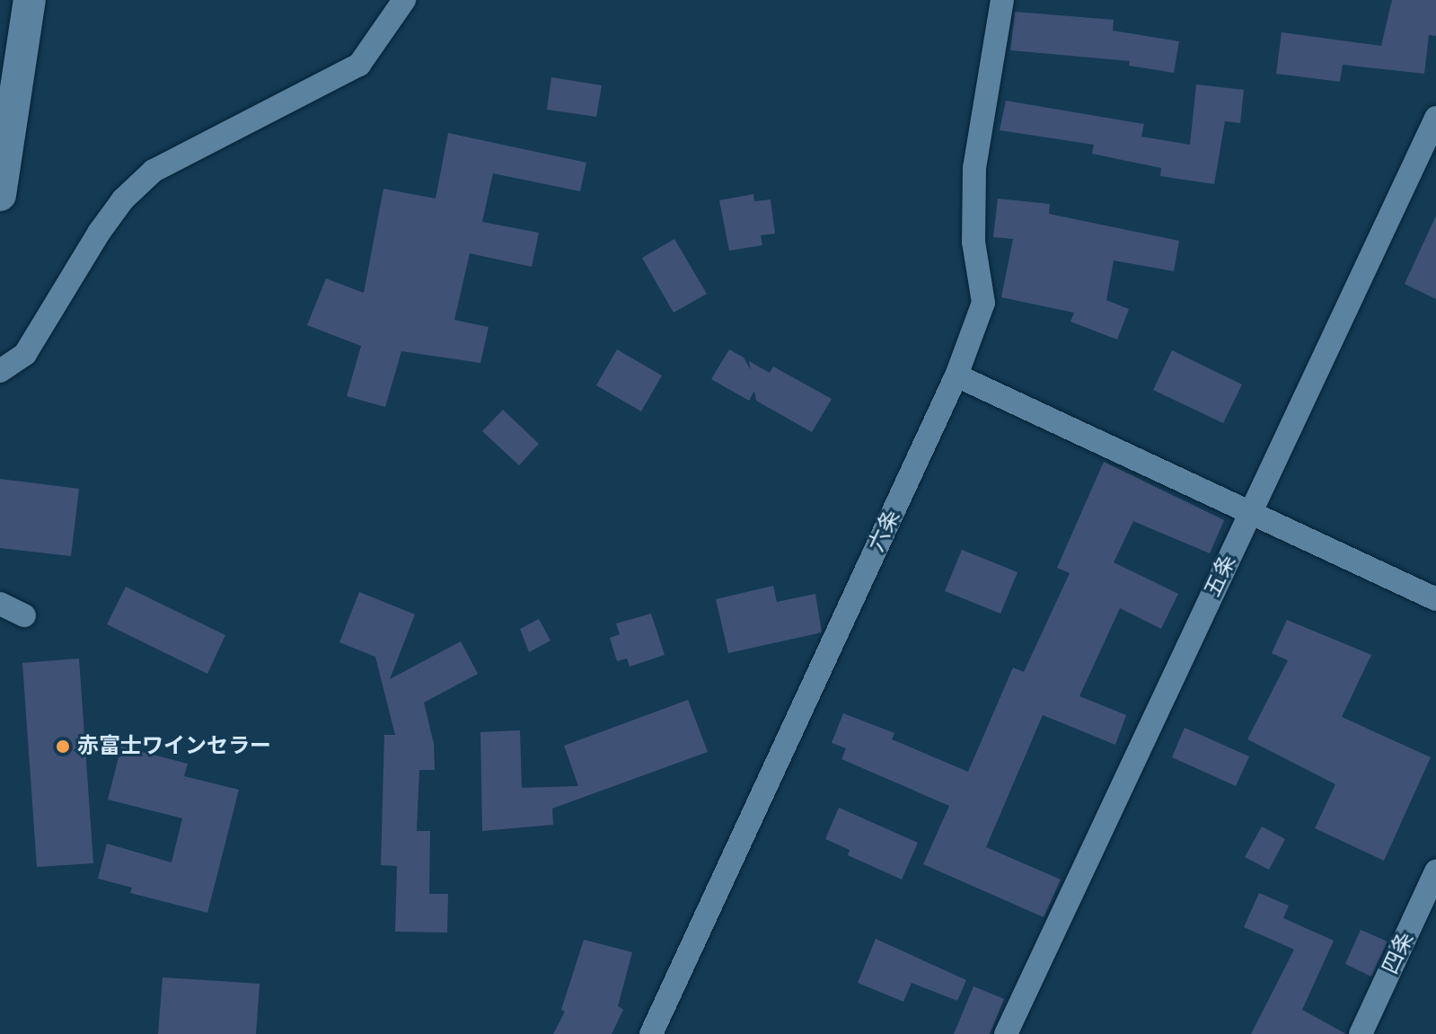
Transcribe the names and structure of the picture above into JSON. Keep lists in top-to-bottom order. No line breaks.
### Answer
{"streets":{"street":["六条","五条","四条"]},"places":["赤富士ワインセラー"]}
